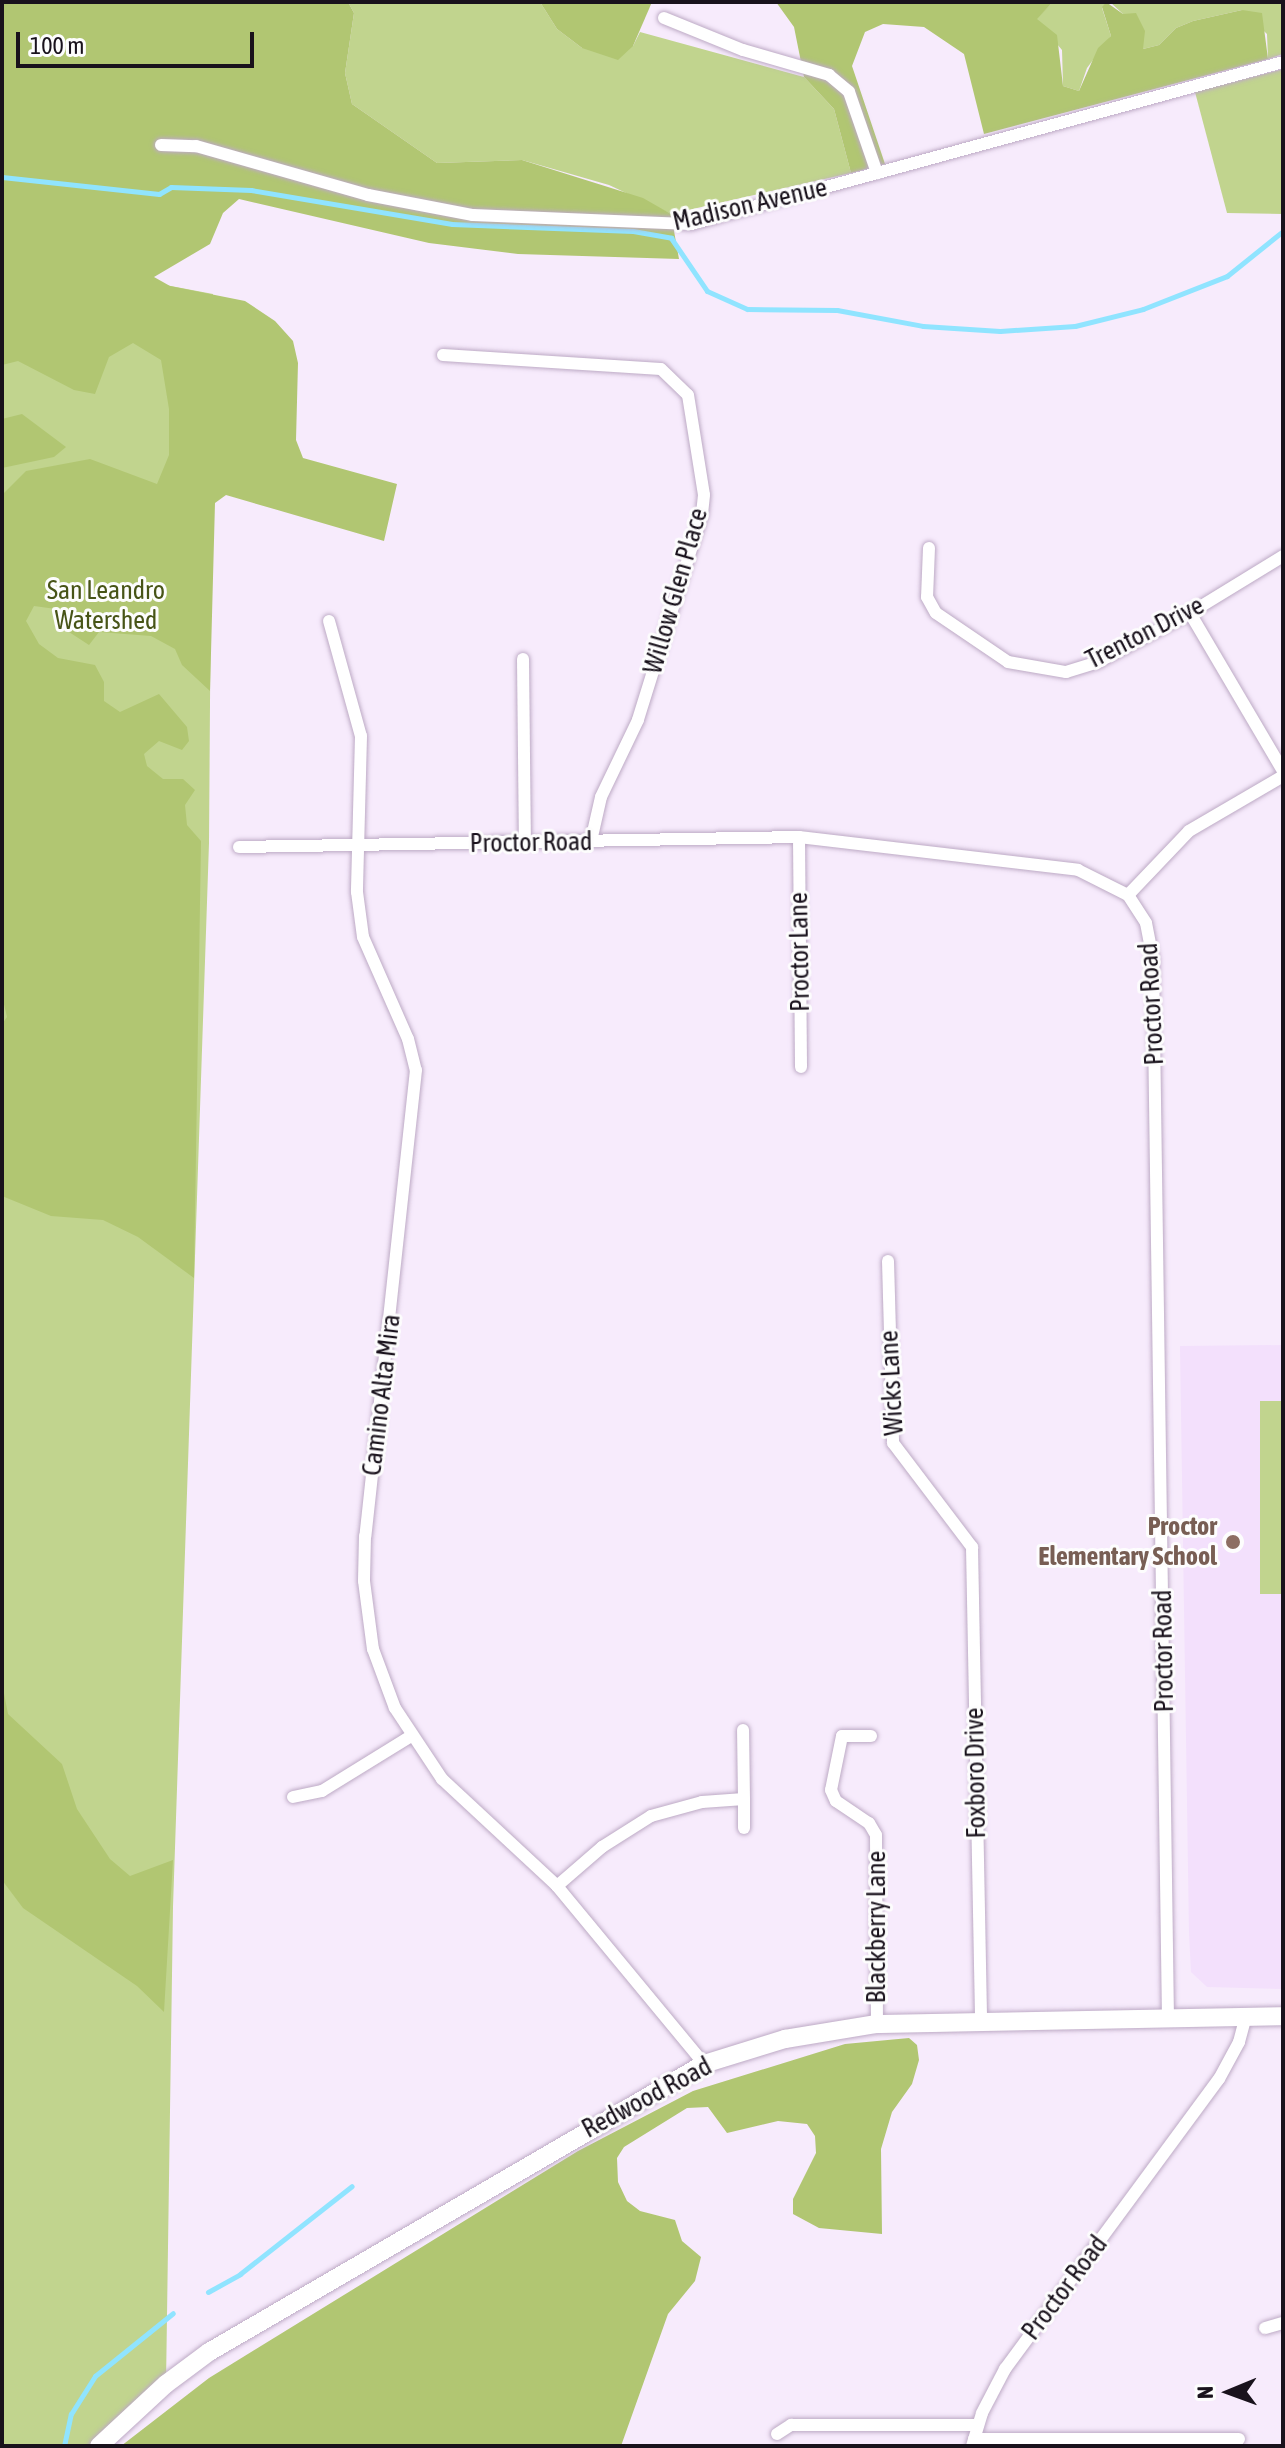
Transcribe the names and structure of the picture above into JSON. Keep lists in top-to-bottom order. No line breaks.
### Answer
{"streets":{"main road":["Redwood Road"],"street":["Madison Avenue","Willow Glen Place","Trenton Drive","Proctor Road","Proctor Lane","Wicks Lane","Camino Alta Mira","Foxboro Drive","Blackberry Lane"]},"crossings":[["Willow Glen Place","Proctor Road"],["Proctor Road","Proctor Lane"],["Proctor Road","Camino Alta Mira"],["Proctor Road","Redwood Road"],["Wicks Lane","Foxboro Drive"],["Camino Alta Mira","Redwood Road"],["Foxboro Drive","Redwood Road"],["Blackberry Lane","Redwood Road"]],"parks":["San Leandro Watershed"],"places":["Proctor Elementary School"],"scale_bar":"100 m","north":"left"}
